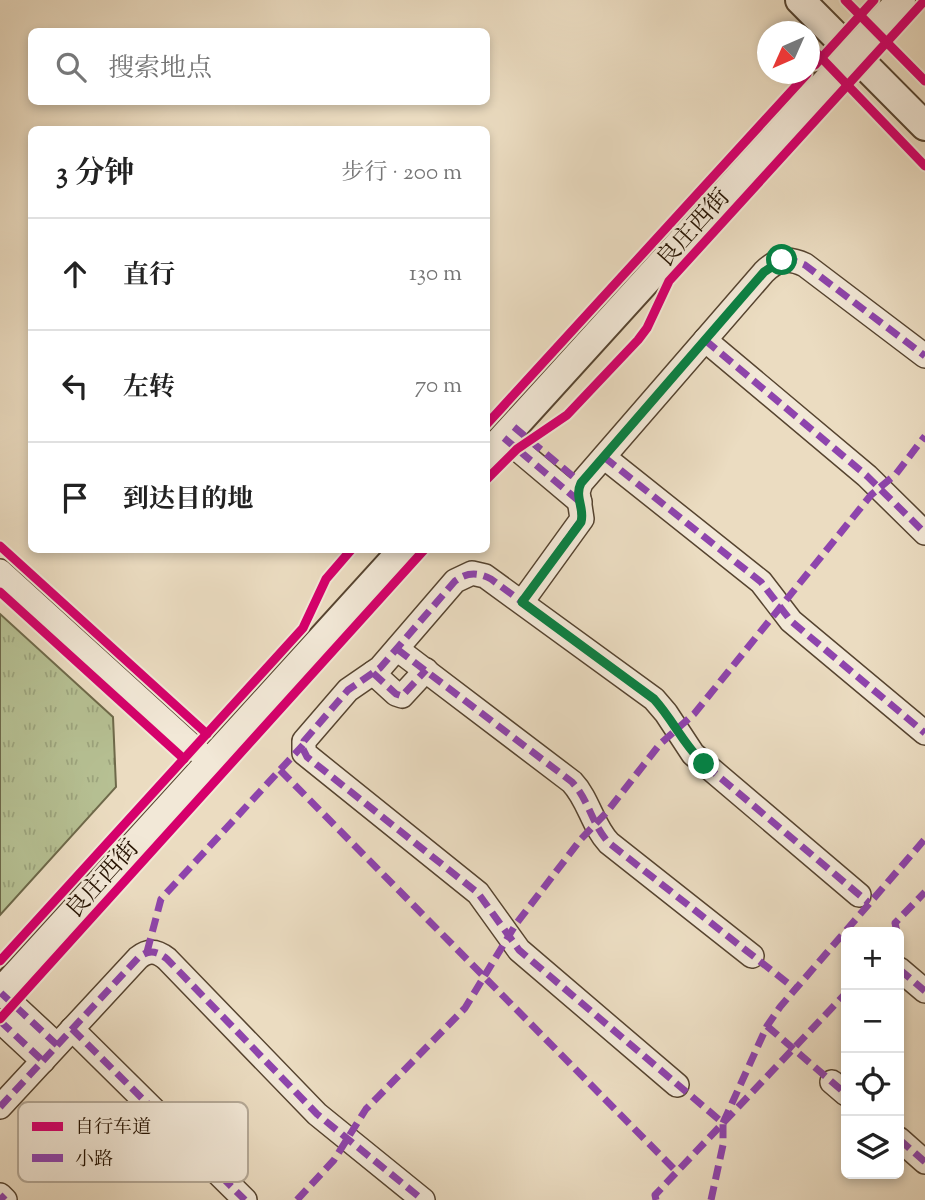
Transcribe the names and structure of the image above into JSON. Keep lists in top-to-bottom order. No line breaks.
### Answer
{"streets":{"street":["良庄西街"]},"legend":["自行车道","小路"],"north":"bottom left","page":{"search":"搜索地点","heading":["3 分钟","步行 · 200 m"],"list":[["直行","130 m"],["左转","70 m"],"到达目的地"],"map_buttons":["+","−"]}}
